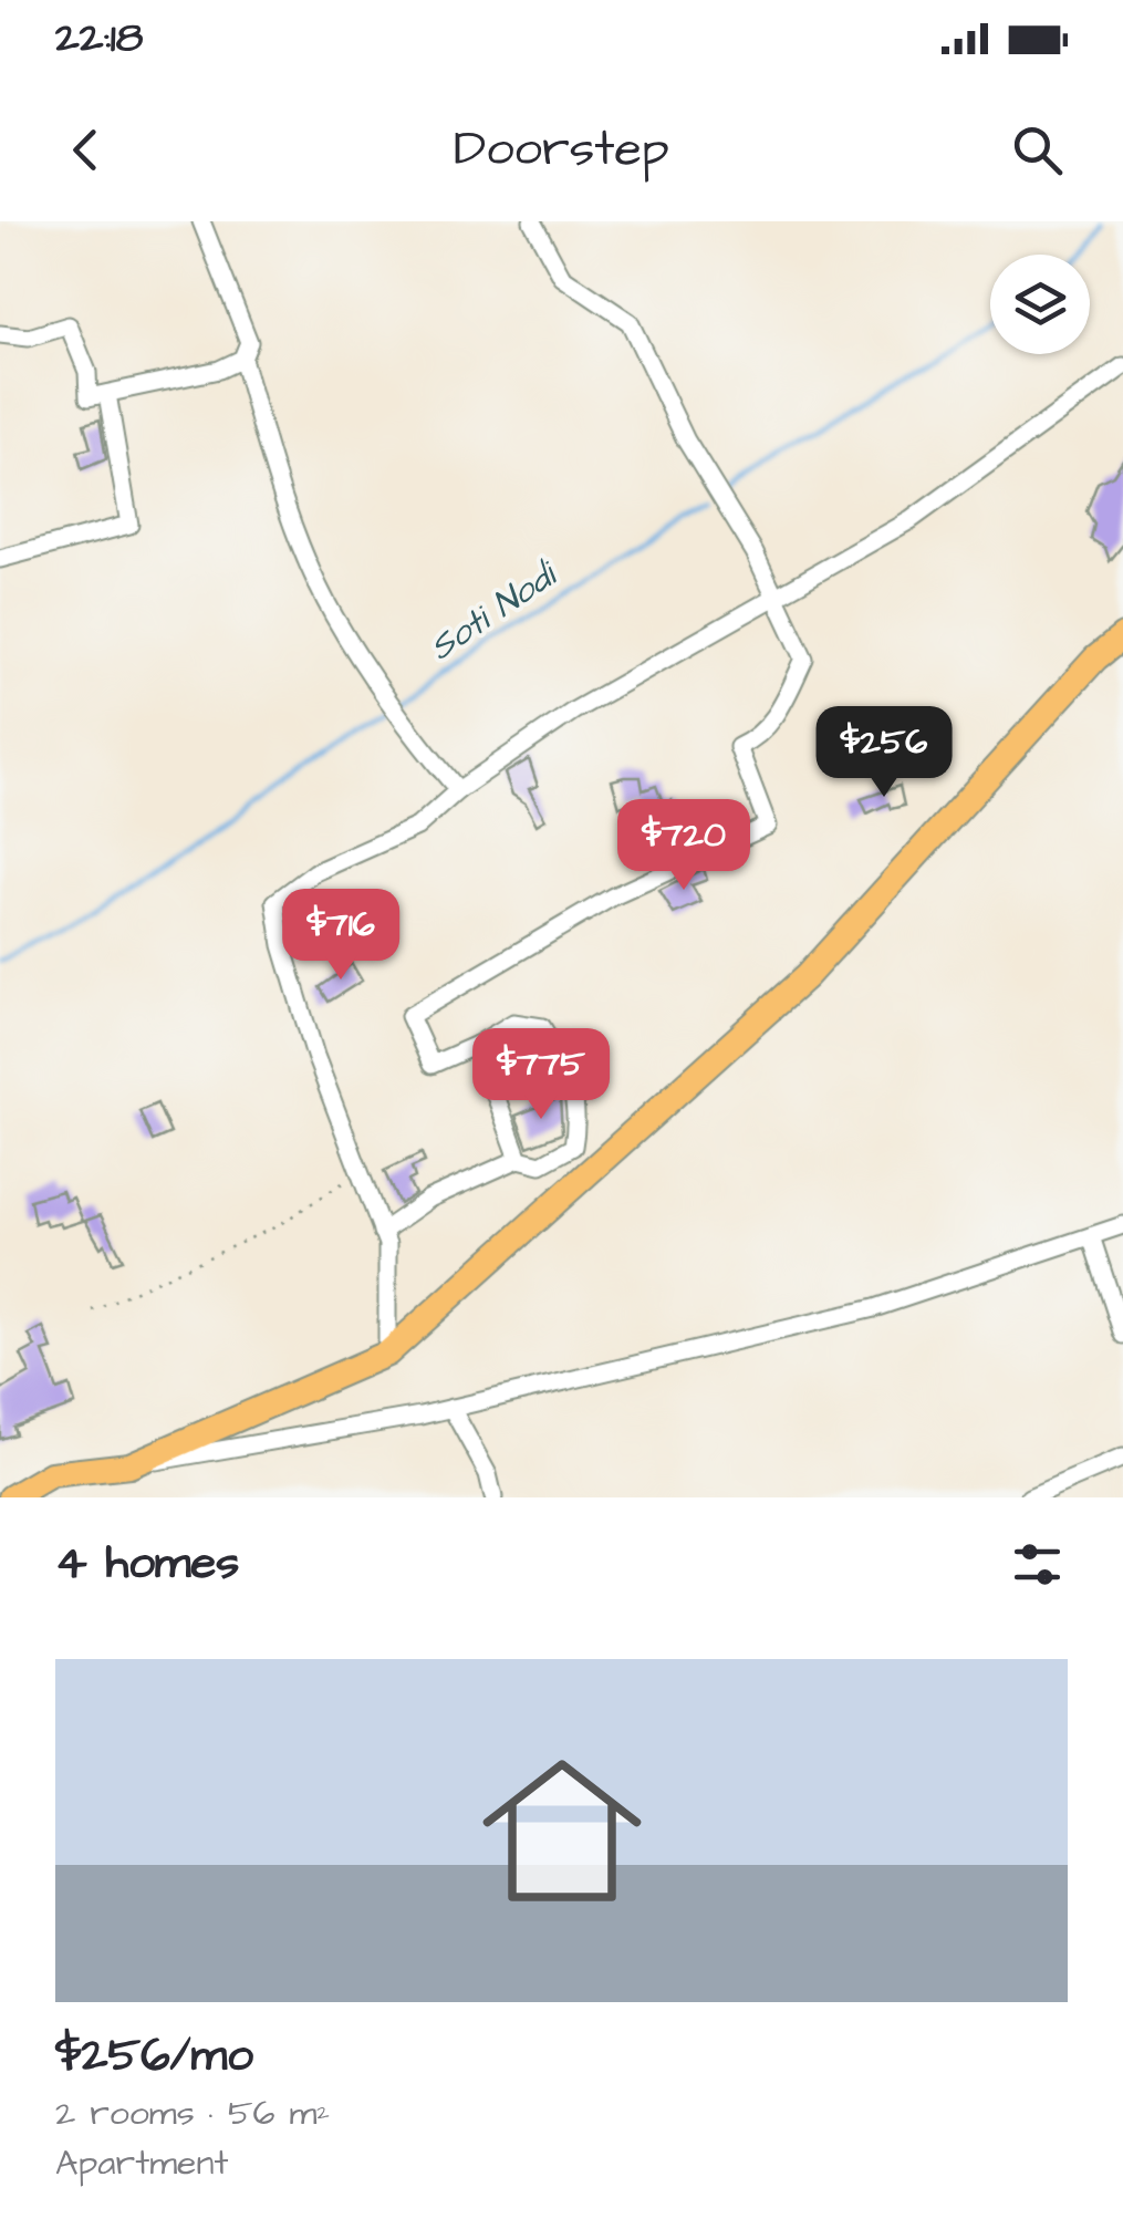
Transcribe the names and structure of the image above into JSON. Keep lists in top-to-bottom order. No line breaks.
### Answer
{"water":["Soti Nodi"],"page":{"status":"22:18","header":"Doorstep","price":["$256","$720","$716","$775"],"heading":"4 homes","list":[{"name":"$256/mo","note":"2 rooms · 56 m² · Apartment"}]}}
